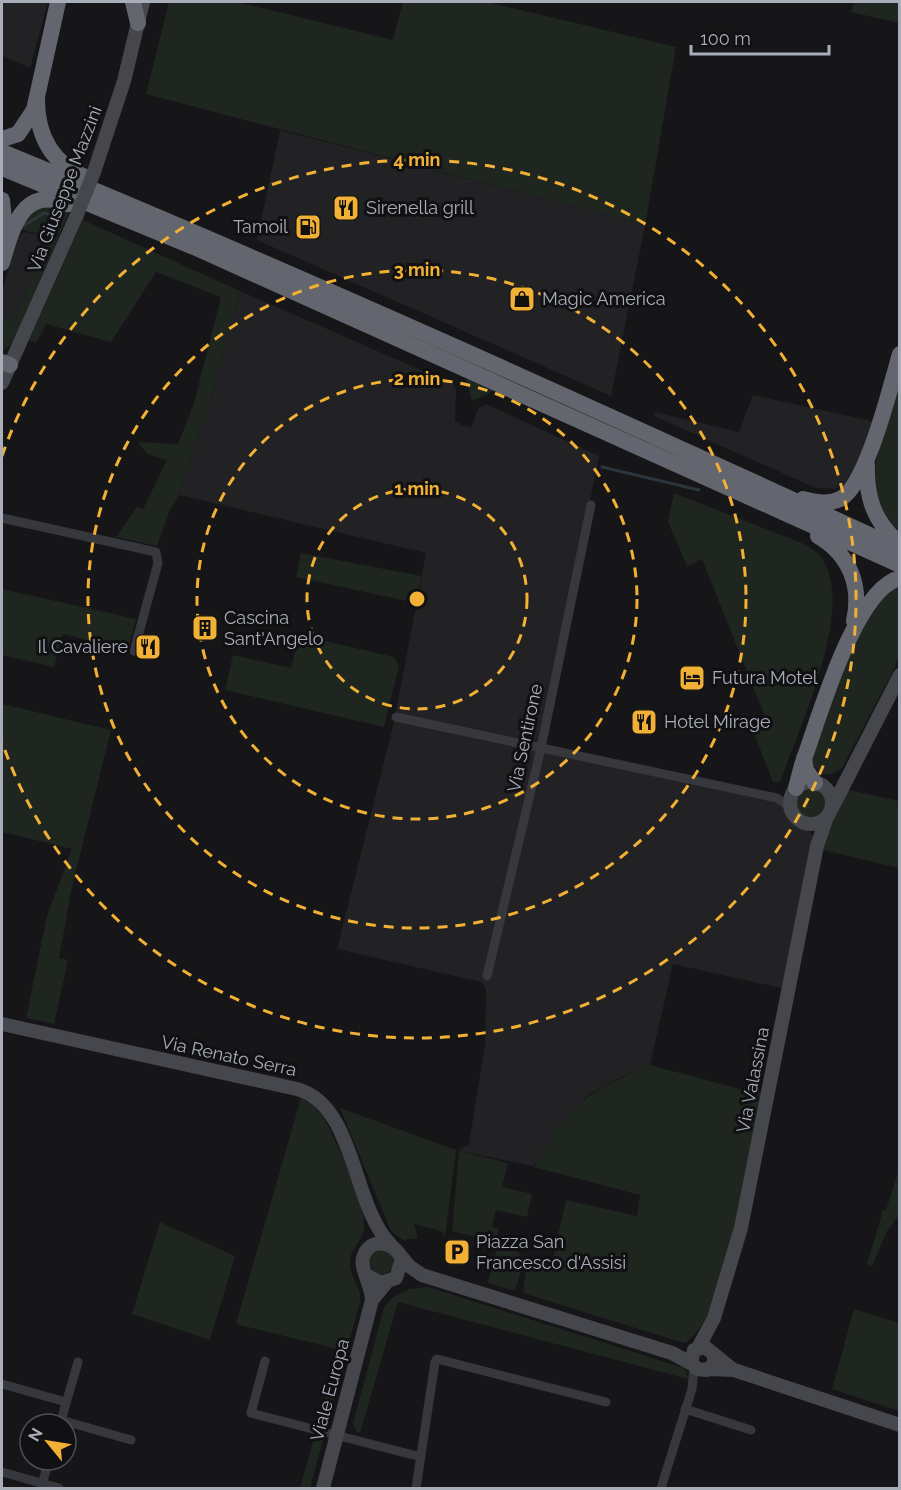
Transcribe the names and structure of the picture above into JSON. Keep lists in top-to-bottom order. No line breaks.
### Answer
{"streets":{"street":["Via Giuseppe Mazzini","Via Sentirone","Via Renato Serra","Via Valassina","Viale Europa"]},"crossings":[["Via Renato Serra","Viale Europa"]],"places":{"restaurant":["Sirenella grill","Il Cavaliere","Hotel Mirage"],"fuel station":["Tamoil"],"shop":["Magic America"],"building":["Cascina Sant'Angelo"],"hotel":["Futura Motel"],"parking":["Piazza San Francesco d'Assisi"]},"scale_bar":"100 m","north":"top left","rings":["4 min","3 min","2 min","1 min"]}
